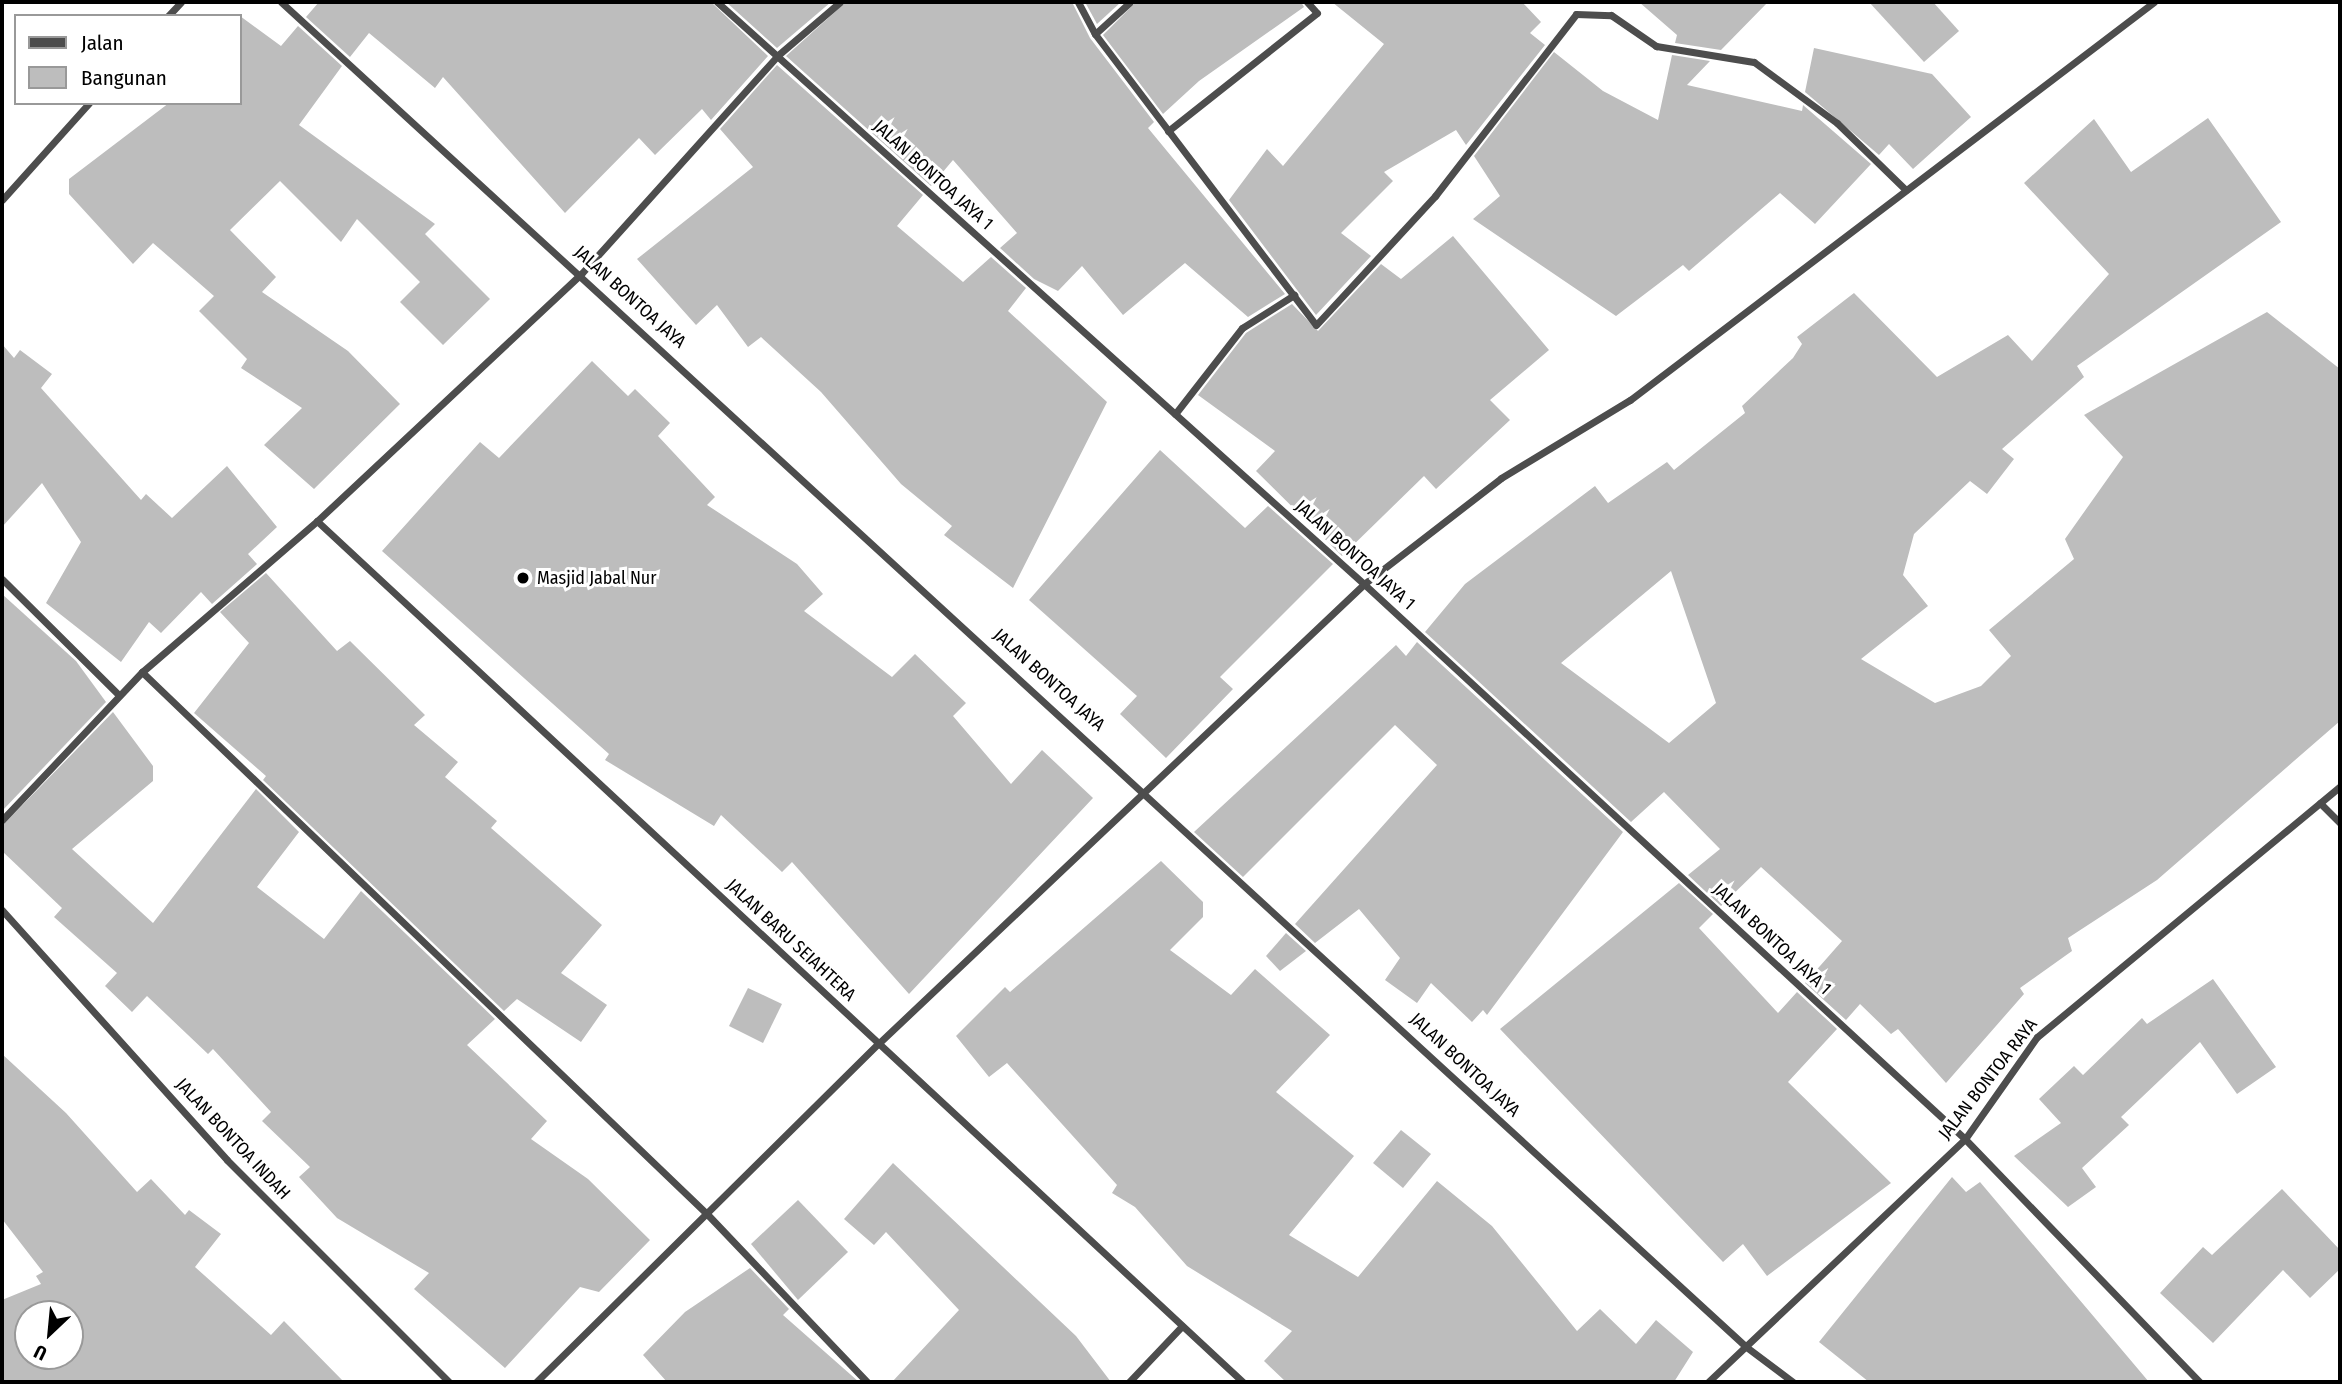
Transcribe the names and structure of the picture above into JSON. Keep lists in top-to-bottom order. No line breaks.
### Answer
{"streets":{"street":["JALAN BONTOA JAYA 1","JALAN BONTOA JAYA","JALAN BARU SEIAHTERA","JALAN BONTOA RAYA","JALAN BONTOA INDAH"]},"crossings":[["JALAN BONTOA JAYA 1","JALAN BONTOA RAYA"],["JALAN BONTOA JAYA","JALAN BONTOA RAYA"]],"places":["Masjid Jabal Nur"],"legend":["Jalan","Bangunan"],"north":"bottom left"}
